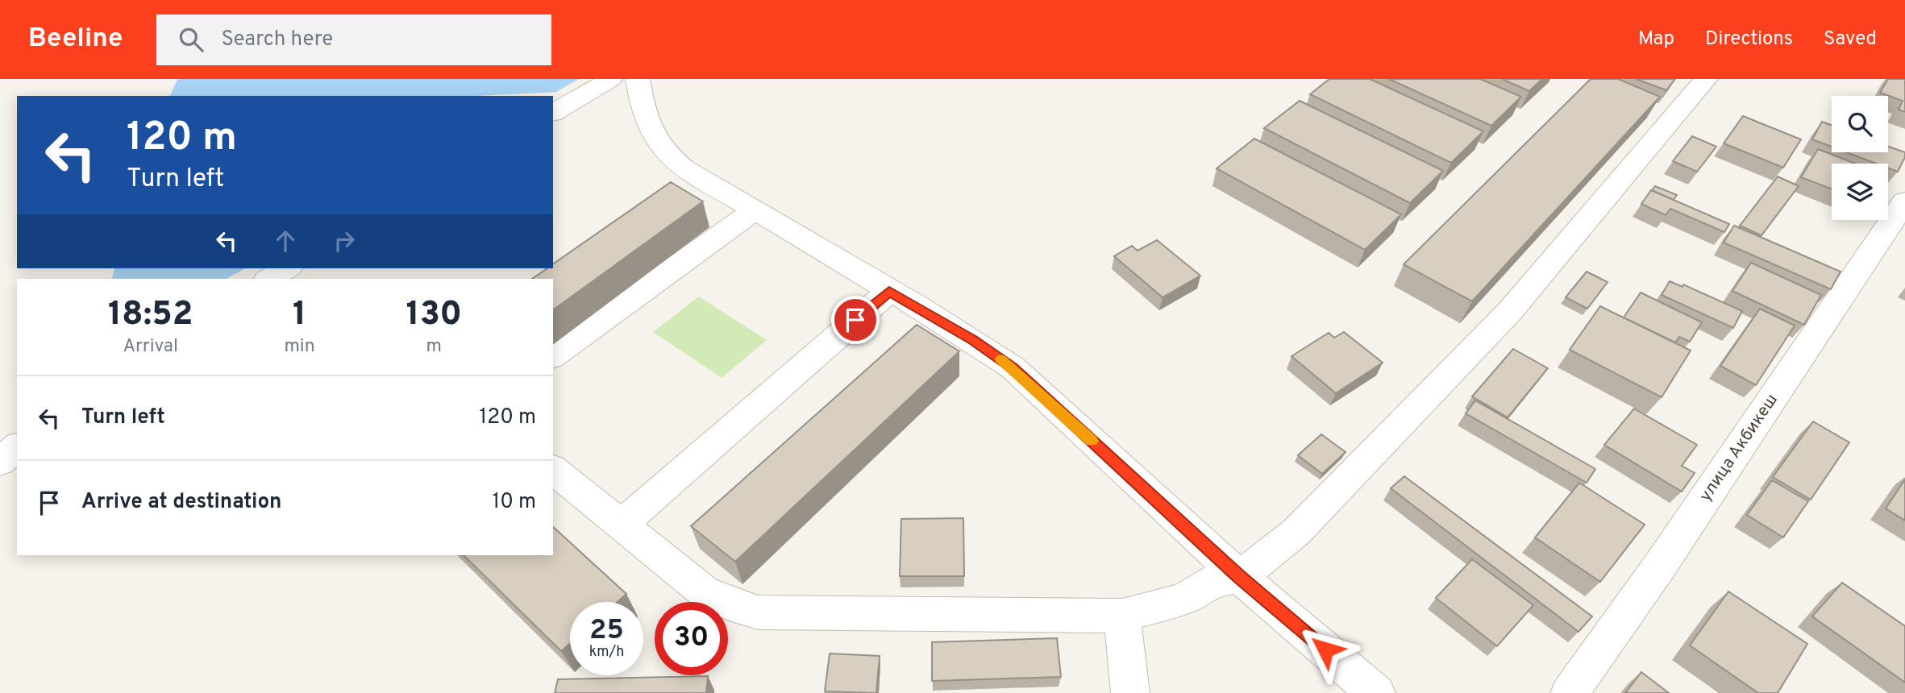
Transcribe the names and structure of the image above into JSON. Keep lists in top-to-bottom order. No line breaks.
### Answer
{"streets":{"street":["улица Акбикеш"]},"page":{"header":"Beeline","search":"Search here","nav":["Map","Directions","Saved"],"turn":["120 m","Turn left"],"eta":["18:52","Arrival","1","min","130","m"],"list":[{"name":"Turn left","value":"120 m"},{"name":"Arrive at destination","value":"10 m"}],"speed":"25 km/h","limit":"30"}}
